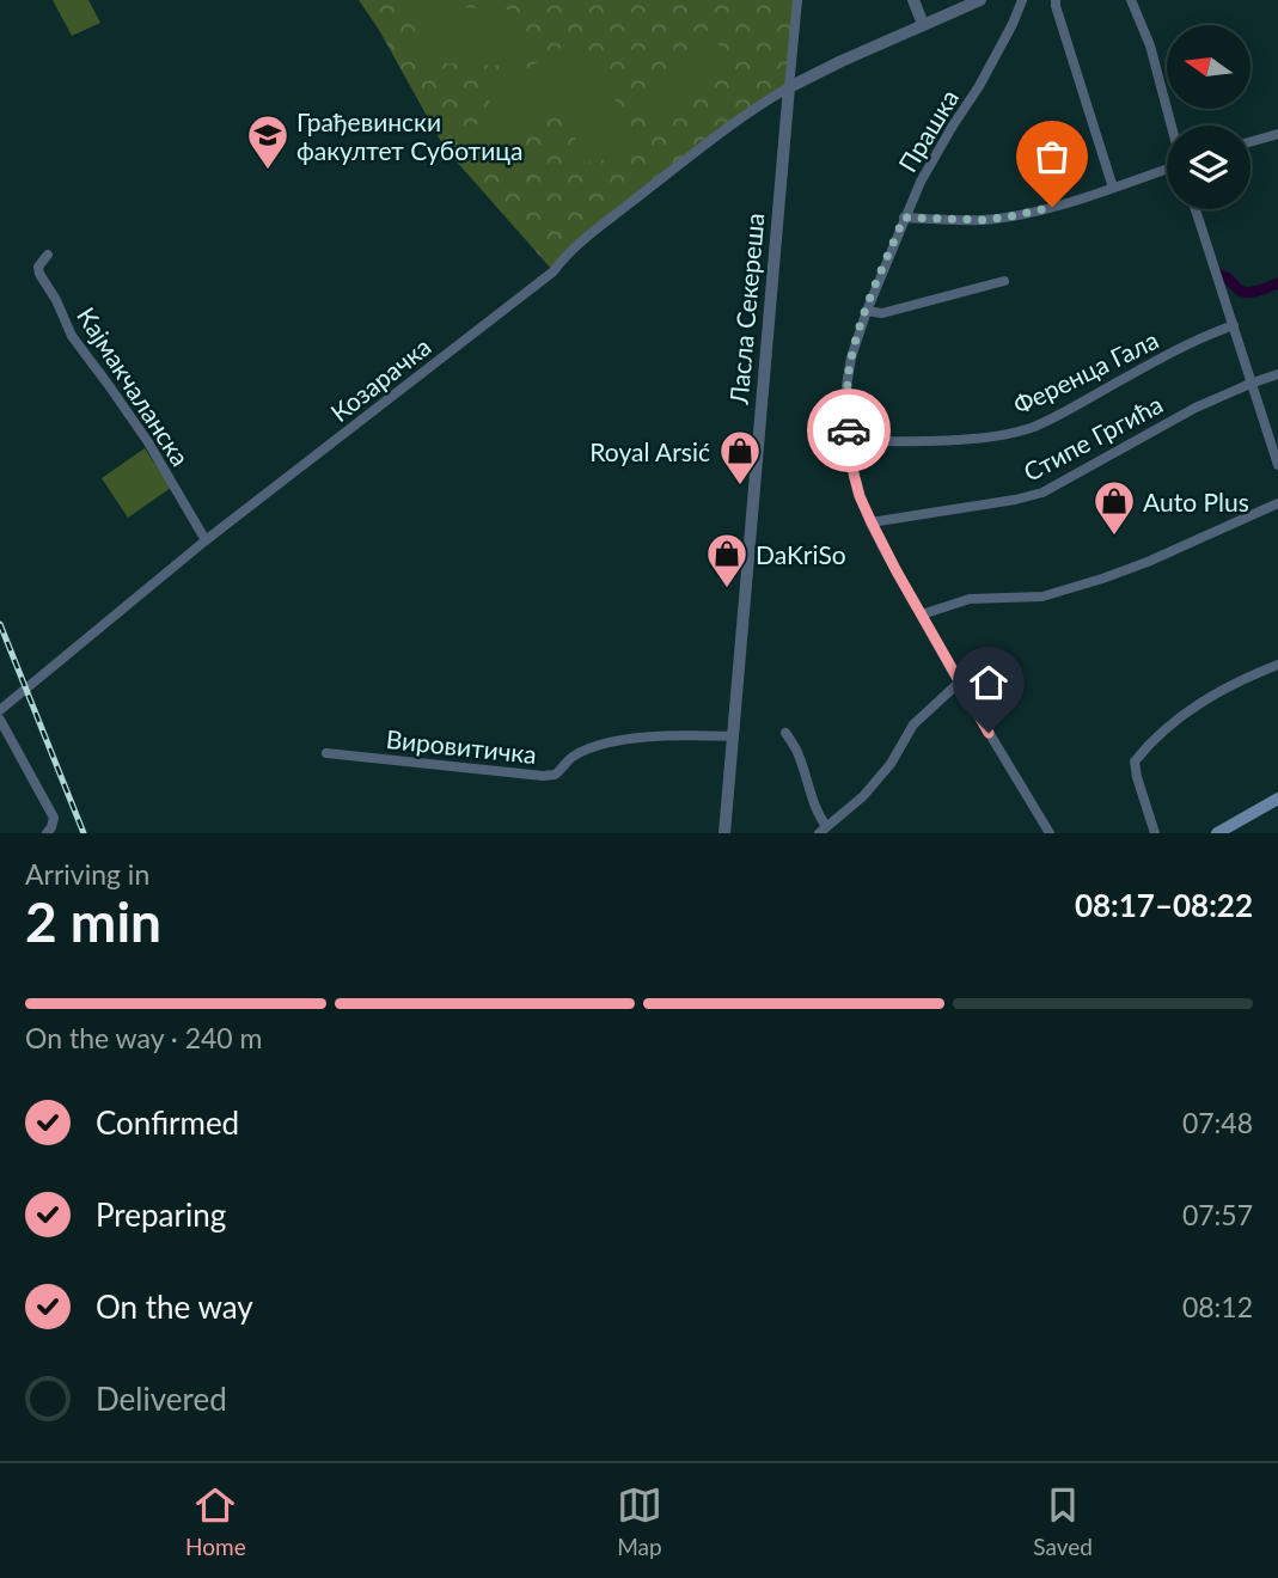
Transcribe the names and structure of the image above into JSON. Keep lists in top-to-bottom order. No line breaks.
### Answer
{"streets":{"street":["Прашка","Ласла Секереша","Ференца Гала","Козарачка","Кајмакчаланска","Стипе Гргића","Вировитичка"]},"crossings":[["Прашка","Ференца Гала"],["Прашка","Стипе Гргића"],["Ласла Секереша","Козарачка"],["Ласла Секереша","Вировитичка"],["Козарачка","Кајмакчаланска"]],"places":{"school or university":["Грађевински факултет Суботица"],"shop":["Royal Arsić","Auto Plus","DaKriSo"]},"north":"left","page":{"heading":["2 min","Arriving in","08:17–08:22"],"bar":"On the way · 240 m","list":[["Confirmed","07:48"],["Preparing","07:57"],["On the way","08:12"],"Delivered"],"tabs":["Home","Map","Saved"]}}
